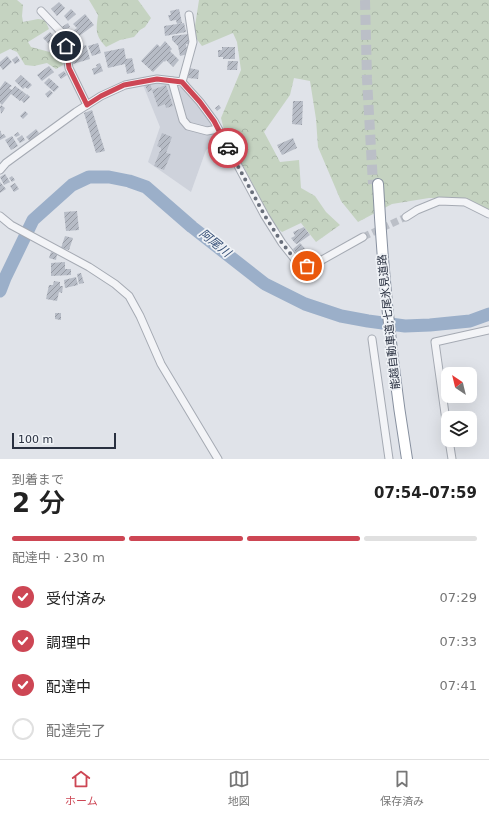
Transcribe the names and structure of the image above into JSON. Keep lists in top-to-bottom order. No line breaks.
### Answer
{"streets":{"highway":["能越自動車道;七尾氷見道路"]},"water":["阿尾川"],"scale_bar":"100 m","north":"top left","page":{"scale":"100 m","heading":["2 分","到着まで","07:54–07:59"],"bar":"配達中 · 230 m","list":[["受付済み","07:29"],["調理中","07:33"],["配達中","07:41"],"配達完了"],"tabs":["ホーム","地図","保存済み"]}}
